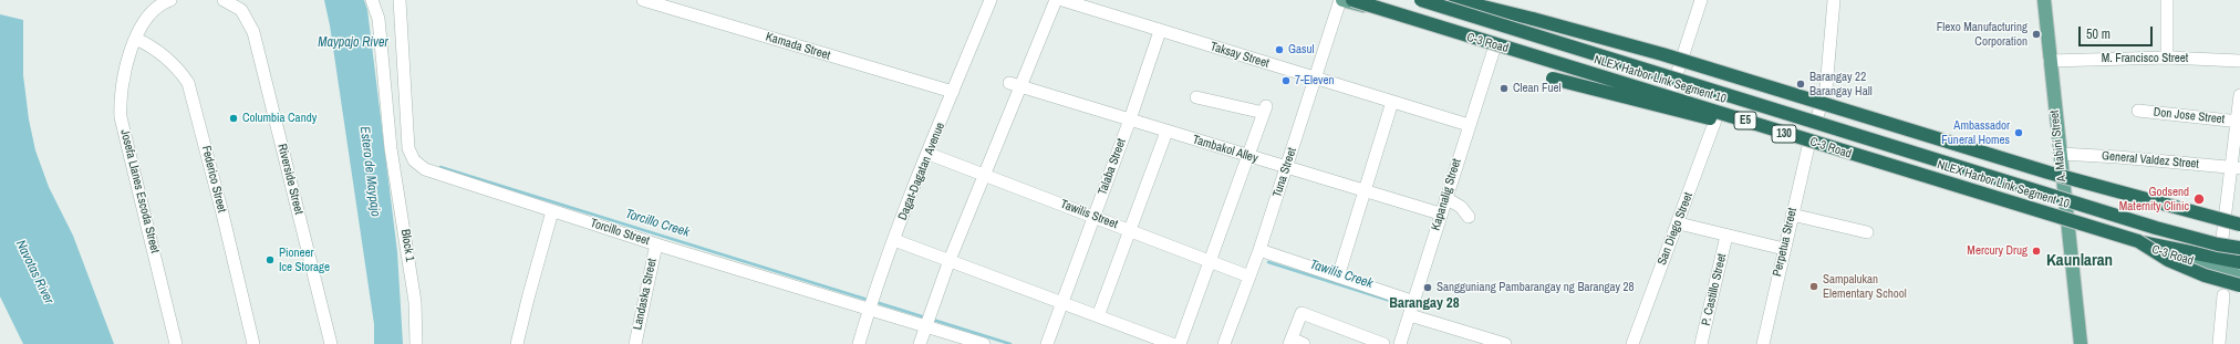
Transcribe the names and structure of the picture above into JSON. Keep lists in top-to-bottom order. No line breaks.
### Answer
{"streets":{"highway":["NLEX Harbor Link Segment 10","E5"],"main road":["C-3 Road","130","A. Mabini Street"],"street":["Kamada Street","Taksay Street","M. Francisco Street","Don Jose Street","Tambakol Alley","General Valdez Street","Talaba Street","Dagat-Dagatan Avenue","Tuna Street","Federico Street","Riverside Street","Josefa Llanes Escoda Street","Kapanalig Street","Tawilis Street","San Diego Street","Torcillo Street","Perpetua Street","Block 1","P. Castillo Street","Landaska Street"]},"crossings":[["C-3 Road","NLEX Harbor Link Segment 10"],["C-3 Road","A. Mabini Street"],["C-3 Road","Tuna Street"],["C-3 Road","Kapanalig Street"],["C-3 Road","San Diego Street"],["C-3 Road","Perpetua Street"],["Kamada Street","Dagat-Dagatan Avenue"],["Taksay Street","Talaba Street"],["Taksay Street","Tuna Street"],["Taksay Street","Kapanalig Street"],["M. Francisco Street","A. Mabini Street"],["NLEX Harbor Link Segment 10","Perpetua Street"],["A. Mabini Street","General Valdez Street"],["Tambakol Alley","Talaba Street"],["Tambakol Alley","Tuna Street"],["Tambakol Alley","Kapanalig Street"],["Talaba Street","Tawilis Street"],["Dagat-Dagatan Avenue","Tawilis Street"],["Dagat-Dagatan Avenue","Torcillo Street"],["Tuna Street","Tawilis Street"],["Federico Street","Josefa Llanes Escoda Street"],["Torcillo Street","Landaska Street"]],"districts":["Kaunlaran","Barangay 28"],"water":["Maypajo River","Estero de Maypajo","Torcillo Creek","Navotas River","Tawilis Creek"],"places":["Flexo Manufacturing Corporation","Gasul","7-Eleven","Barangay 22 Barangay Hall","Clean Fuel","Columbia Candy","Ambassador Funeral Homes","Godsend Maternity Clinic","Mercury Drug","Pioneer Ice Storage","Sampalukan Elementary School","Sangguniang Pambarangay ng Barangay 28"],"scale_bar":"50 m"}
